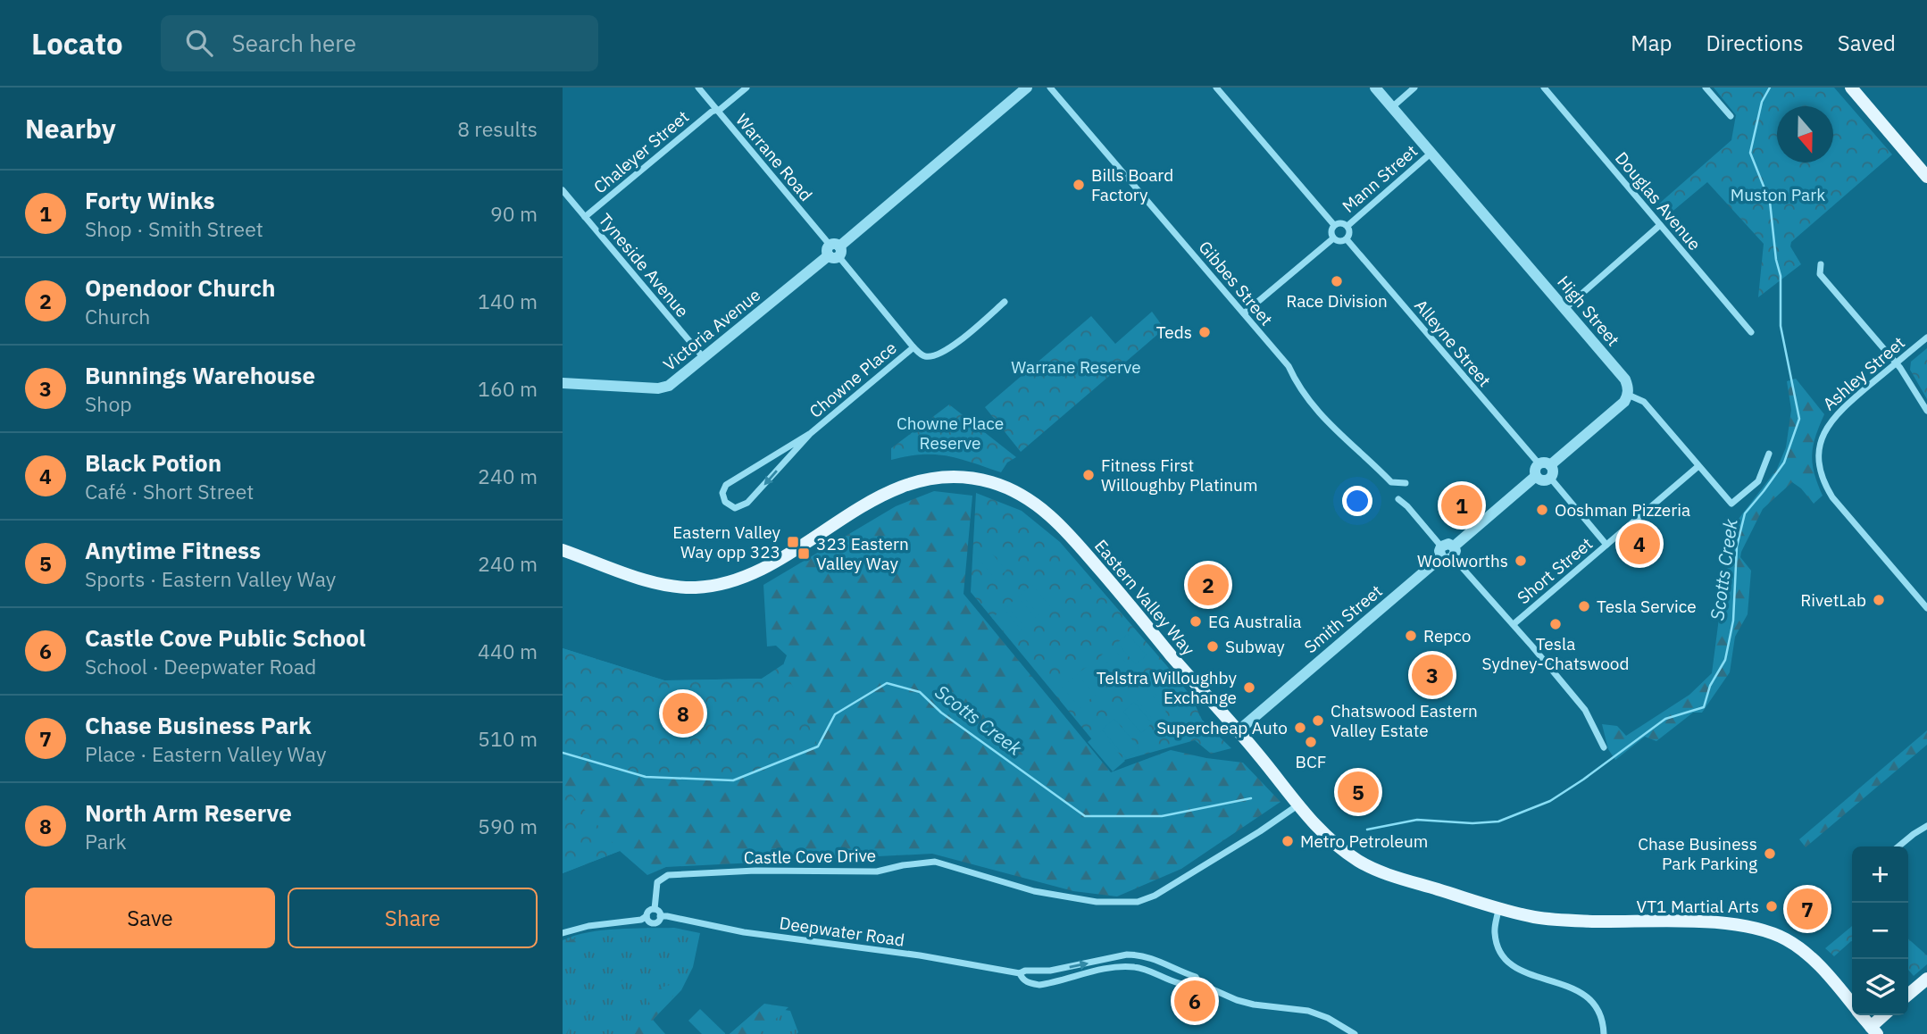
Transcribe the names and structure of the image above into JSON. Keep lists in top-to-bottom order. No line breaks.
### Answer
{"streets":{"main road":["Eastern Valley Way"],"street":["Chaleyer Street","Warrane Road","Mann Street","Douglas Avenue","Tyneside Avenue","Gibbes Street","High Street","Victoria Avenue","Alleyne Street","Ashley Street","Chowne Place","Short Street","Smith Street","Castle Cove Drive","Deepwater Road"]},"crossings":[["Chaleyer Street","Warrane Road"],["Chaleyer Street","Tyneside Avenue"],["Warrane Road","Victoria Avenue"],["Warrane Road","Chowne Place"],["Mann Street","High Street"],["Mann Street","Alleyne Street"],["Tyneside Avenue","Victoria Avenue"],["High Street","Short Street"],["Alleyne Street","Smith Street"],["Eastern Valley Way","Smith Street"],["Eastern Valley Way","Castle Cove Drive"],["Castle Cove Drive","Deepwater Road"]],"water":["Scotts Creek"],"parks":["Muston Park","Warrane Reserve","Chowne Place Reserve"],"places":{"other":["Bills Board Factory","Race Division","Teds","Fitness First Willoughby Platinum","Ooshman Pizzeria","Woolworths","RivetLab","Tesla Service","EG Australia","Tesla Sydney-Chatswood","Repco","Subway","Telstra Willoughby Exchange","Chatswood Eastern Valley Estate","Supercheap Auto","BCF","Metro Petroleum","Chase Business Park Parking","VT1 Martial Arts"],"transit":["Eastern Valley Way opp 323","323 Eastern Valley Way"]},"north":"bottom","page":{"header":"Locato","search":"Search here","nav":["Map","Directions","Saved"],"heading":["Nearby","8 results"],"list":[{"mark":"1","name":"Forty Winks","note":"Shop · Smith Street","value":"90 m"},{"mark":"2","name":"Opendoor Church","note":"Church","value":"140 m"},{"mark":"3","name":"Bunnings Warehouse","note":"Shop","value":"160 m"},{"mark":"4","name":"Black Potion","note":"Café · Short Street","value":"240 m"},{"mark":"5","name":"Anytime Fitness","note":"Sports · Eastern Valley Way","value":"240 m"},{"mark":"6","name":"Castle Cove Public School","note":"School · Deepwater Road","value":"440 m"},{"mark":"7","name":"Chase Business Park","note":"Place · Eastern Valley Way","value":"510 m"},{"mark":"8","name":"North Arm Reserve","note":"Park","value":"590 m"}],"pins":["1","4","2","3","8","5","7","6"],"map_buttons":["+","−"],"buttons":["Save","Share"]}}
